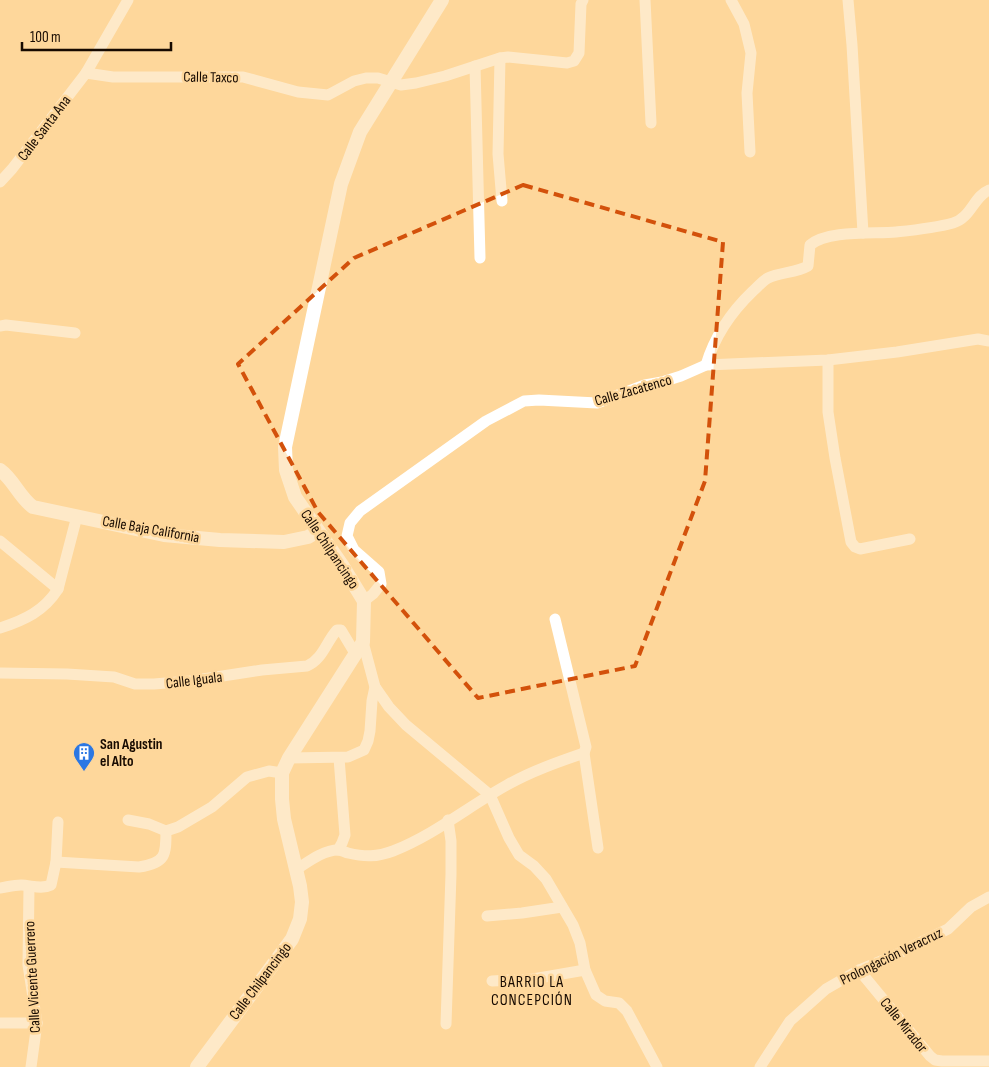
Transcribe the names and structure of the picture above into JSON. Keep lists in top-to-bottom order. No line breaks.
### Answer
{"streets":{"street":["Calle Taxco","Calle Santa Ana","Calle Zacatenco","Calle Baja California","Calle Chilpancingo","Calle Iguala","Prolongación Veracruz","Calle Vicente Guerrero","Calle Mirador"]},"crossings":[["Calle Taxco","Calle Santa Ana"],["Calle Taxco","Calle Chilpancingo"],["Calle Zacatenco","Calle Chilpancingo"],["Calle Baja California","Calle Chilpancingo"],["Calle Chilpancingo","Calle Iguala"],["Prolongación Veracruz","Calle Mirador"]],"districts":["BARRIO LA CONCEPCIÓN"],"places":{"building":["San Agustin el Alto"]},"scale_bar":"100 m"}
